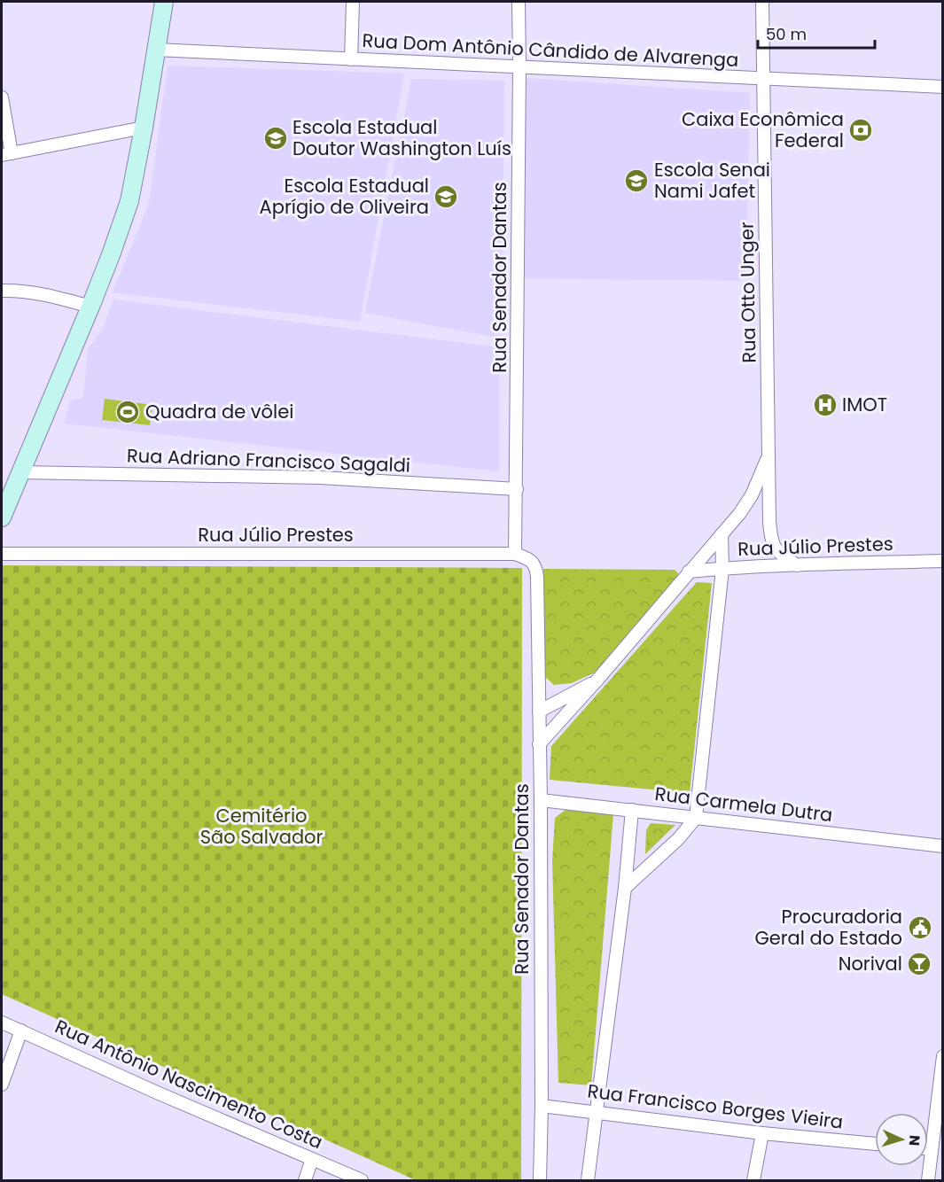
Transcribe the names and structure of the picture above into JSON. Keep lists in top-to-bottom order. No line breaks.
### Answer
{"streets":{"street":["Rua Dom Antônio Cândido de Alvarenga","Rua Senador Dantas","Rua Otto Unger","Rua Adriano Francisco Sagaldi","Rua Júlio Prestes","Rua Carmela Dutra","Rua Antônio Nascimento Costa","Rua Francisco Borges Vieira"]},"crossings":[["Rua Dom Antônio Cândido de Alvarenga","Rua Senador Dantas"],["Rua Dom Antônio Cândido de Alvarenga","Rua Otto Unger"],["Rua Senador Dantas","Rua Otto Unger"],["Rua Senador Dantas","Rua Adriano Francisco Sagaldi"],["Rua Senador Dantas","Rua Júlio Prestes"],["Rua Senador Dantas","Rua Carmela Dutra"],["Rua Senador Dantas","Rua Francisco Borges Vieira"],["Rua Otto Unger","Rua Júlio Prestes"]],"parks":["Cemitério São Salvador"],"places":{"bank":["Caixa Econômica Federal"],"school or university":["Escola Estadual Doutor Washington Luís","Escola Senai Nami Jafet","Escola Estadual Aprígio de Oliveira"],"hospital":["IMOT"],"sports":["Quadra de vôlei"],"public building":["Procuradoria Geral do Estado"],"bar":["Norival"]},"scale_bar":"50 m","north":"right"}
